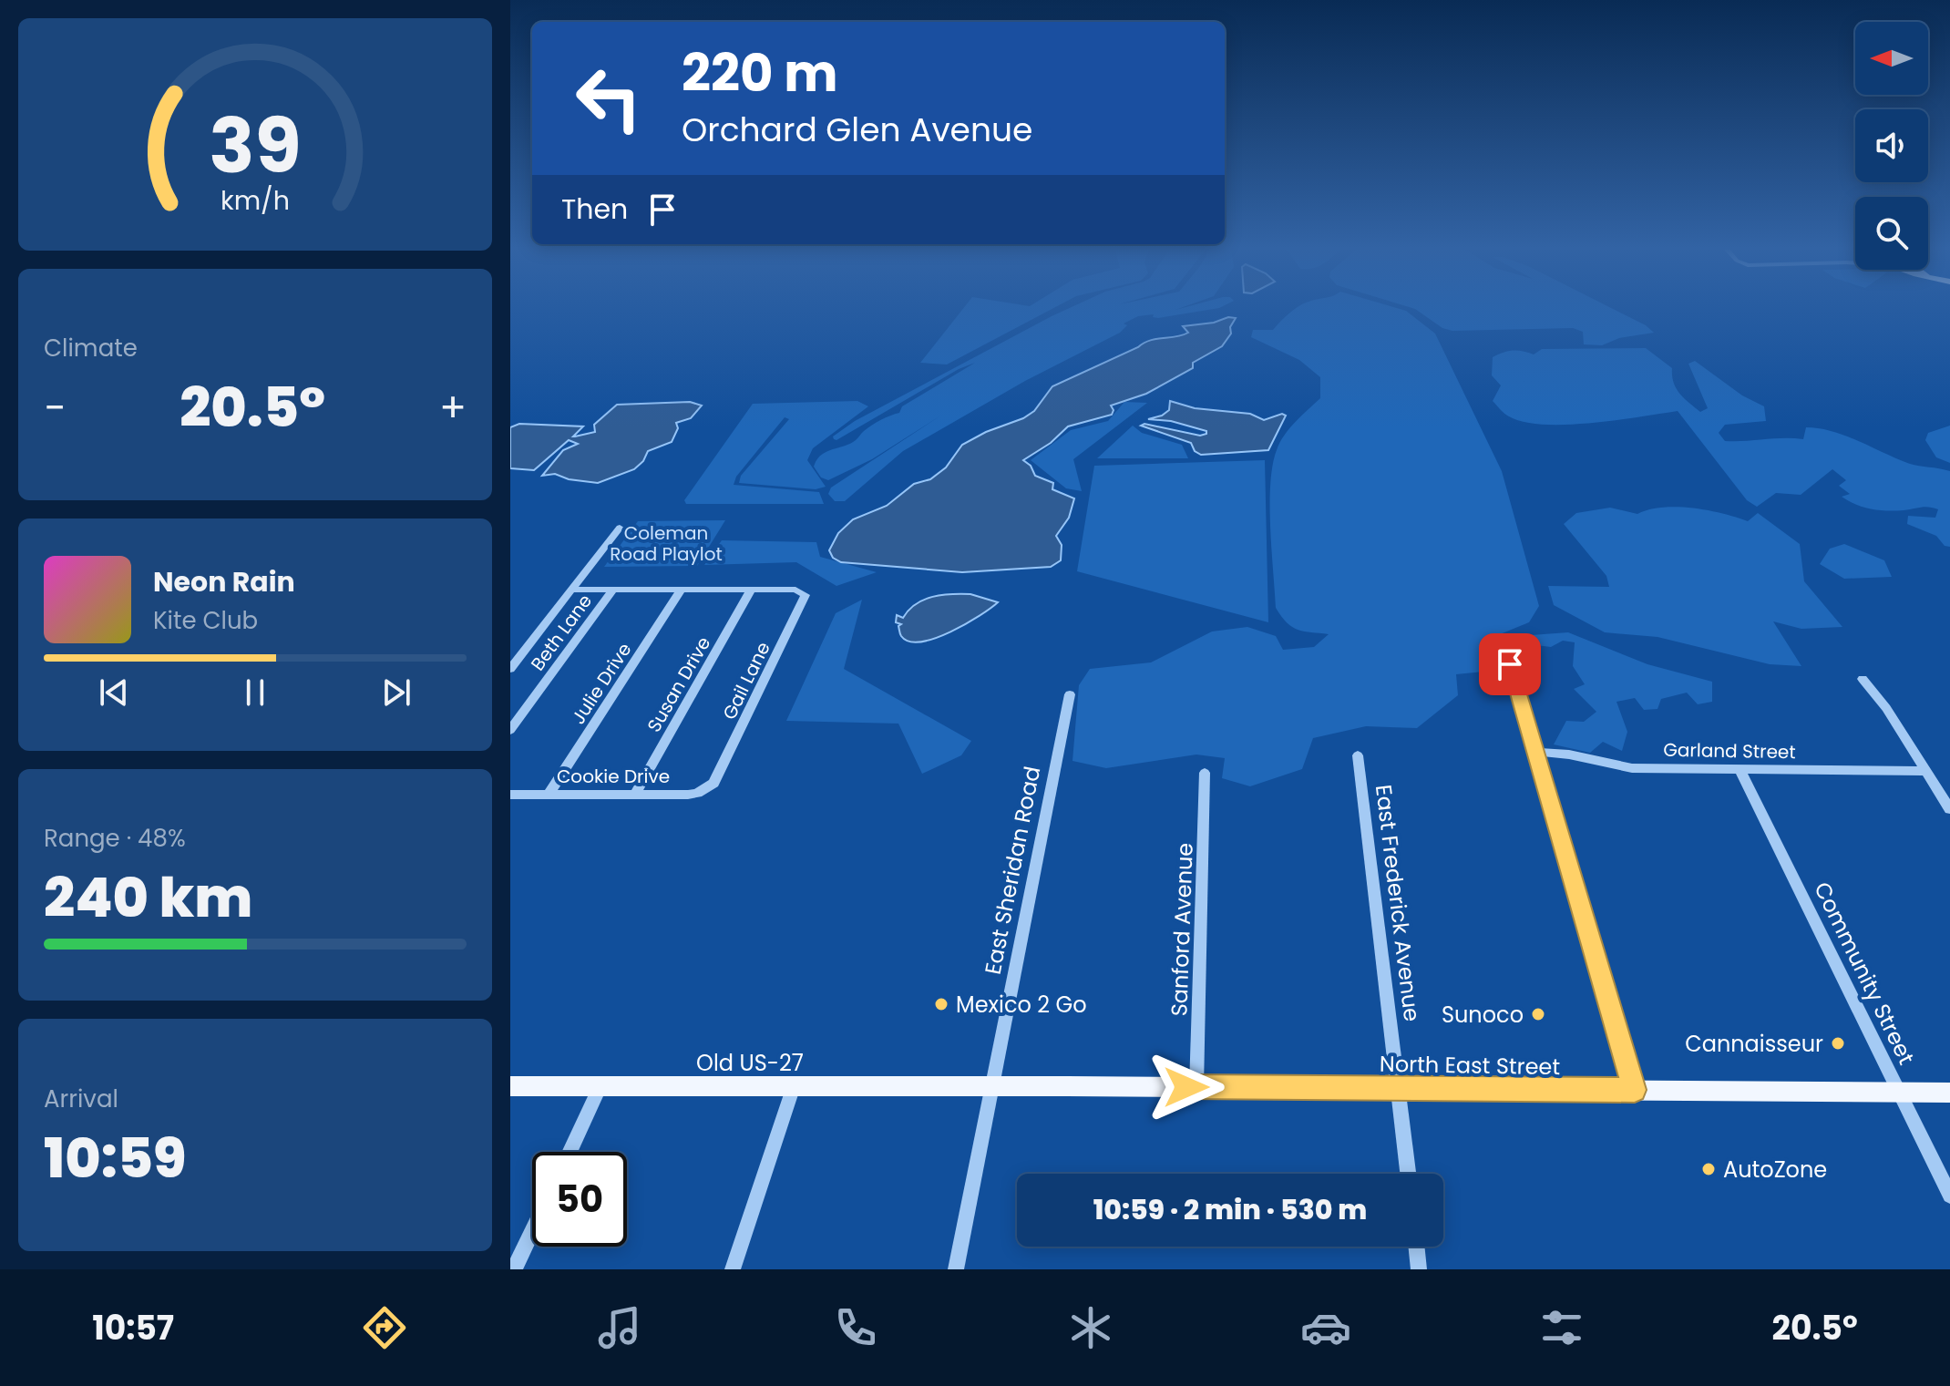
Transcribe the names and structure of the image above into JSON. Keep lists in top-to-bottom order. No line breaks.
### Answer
{"streets":{"main road":["Old US-27","North East Street"],"street":["Beth Lane","Gail Lane","Julie Drive","Susan Drive","Garland Street","Cookie Drive","East Sheridan Road","East Frederick Avenue","Sanford Avenue","Community Street"]},"crossings":[["Gail Lane","Susan Drive"],["Gail Lane","Cookie Drive"],["Julie Drive","Cookie Drive"],["Susan Drive","Cookie Drive"],["Garland Street","Community Street"],["East Sheridan Road","Old US-27"],["East Sheridan Road","North East Street"],["East Frederick Avenue","North East Street"],["Sanford Avenue","North East Street"],["Community Street","North East Street"],["Old US-27","North East Street"]],"parks":["Coleman Road Playlot"],"places":["Mexico 2 Go","Sunoco","Cannaisseur","AutoZone"],"north":"left","page":{"turn":["220 m","Orchard Glen Avenue"],"then":"Then","tile":["Climate",["Range · 48%","240 km"],["Arrival","10:59"]],"heat":["−","20.5°","+"],"song":["Neon Rain","Kite Club"],"limit":"50","trip":"10:59 · 2 min · 530 m","tabs":["10:57","20.5°"],"gauge":["39","km/h"]}}
